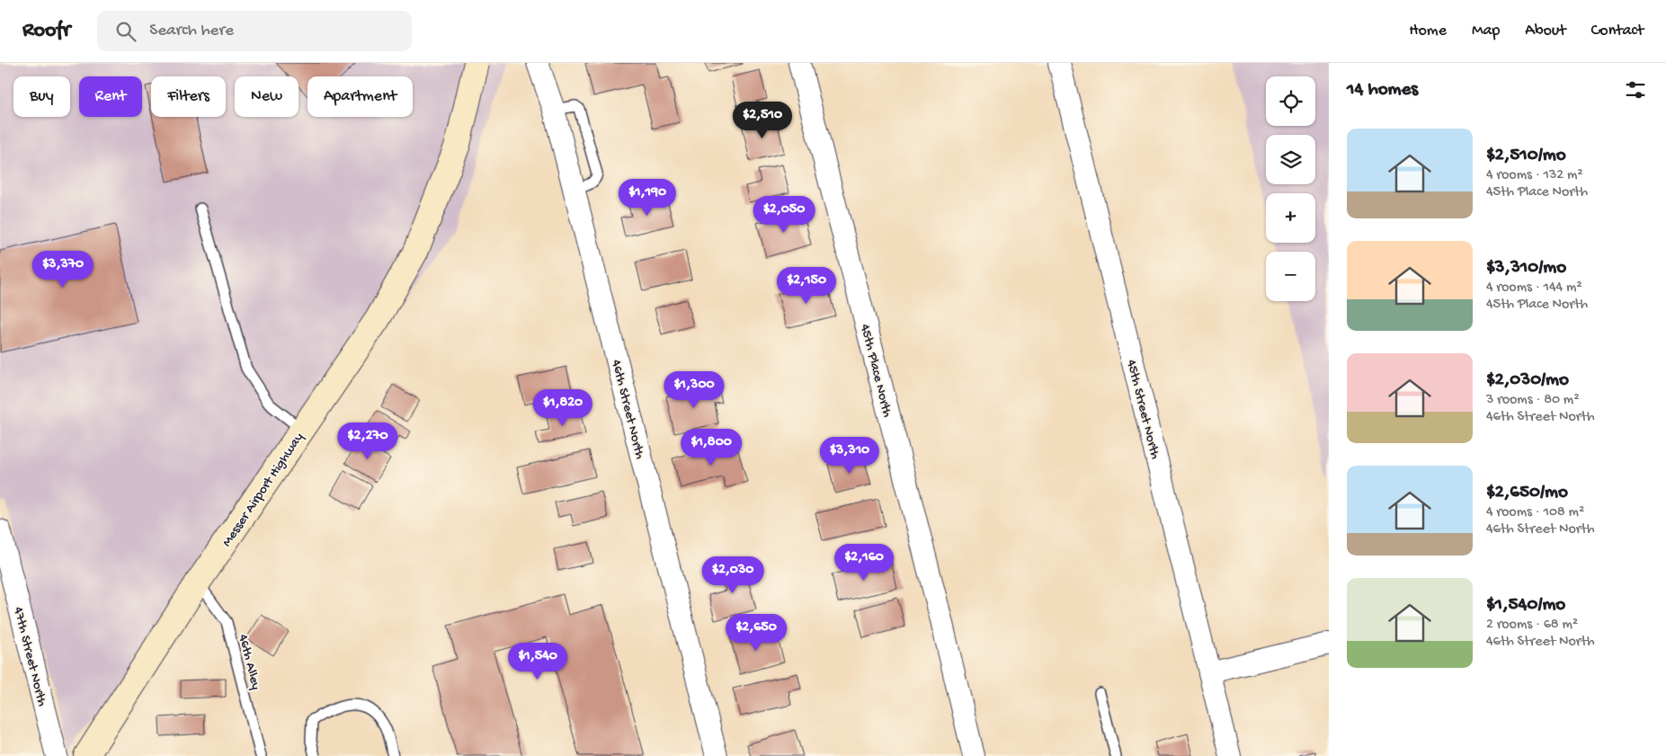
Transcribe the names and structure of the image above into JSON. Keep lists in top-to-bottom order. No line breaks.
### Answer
{"streets":{"main road":["Messer Airport Highway"],"street":["45th Place North","46th Street North","45th Street North","47th Street North"],"lane":["46th Alley"]},"crossings":[["Messer Airport Highway","46th Alley"]],"page":{"header":"Roofr","search":"Search here","nav":["Home","Map","About","Contact"],"heading":"14 homes","map_buttons":["+","−"],"chip":["Buy","Rent","Filters","New","Apartment"],"price":["$2,510","$1,190","$2,050","$3,370","$2,150","$1,300","$1,820","$2,270","$1,800","$3,310","$2,160","$2,030","$2,650","$1,540"],"list":[{"name":"$2,510/mo","note":"4 rooms · 132 m² · 45th Place North"},{"name":"$3,310/mo","note":"4 rooms · 144 m² · 45th Place North"},{"name":"$2,030/mo","note":"3 rooms · 80 m² · 46th Street North"},{"name":"$2,650/mo","note":"4 rooms · 108 m² · 46th Street North"},{"name":"$1,540/mo","note":"2 rooms · 68 m² · 46th Street North"}]}}
